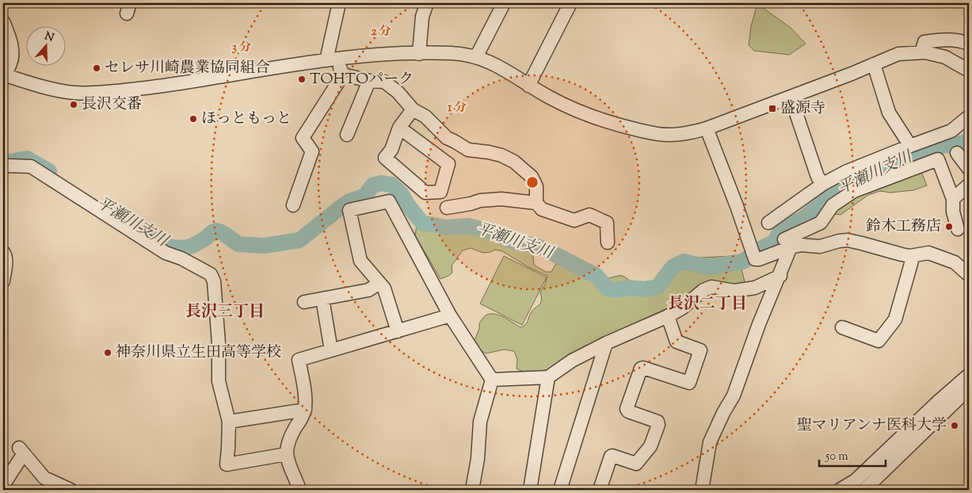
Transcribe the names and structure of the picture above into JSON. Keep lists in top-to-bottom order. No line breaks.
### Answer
{"districts":["長沢二丁目","長沢三丁目"],"water":["平瀬川支川"],"places":{"other":["セレサ川崎農業協同組合","TOHTOパーク","長沢交番","ほっともっと","鈴木工務店","神奈川県立生田高等学校","聖マリアンナ医科大学"],"transit":["盛源寺"]},"scale_bar":"50 m","north":"top","rings":["2 分","3 分","1 分"]}
